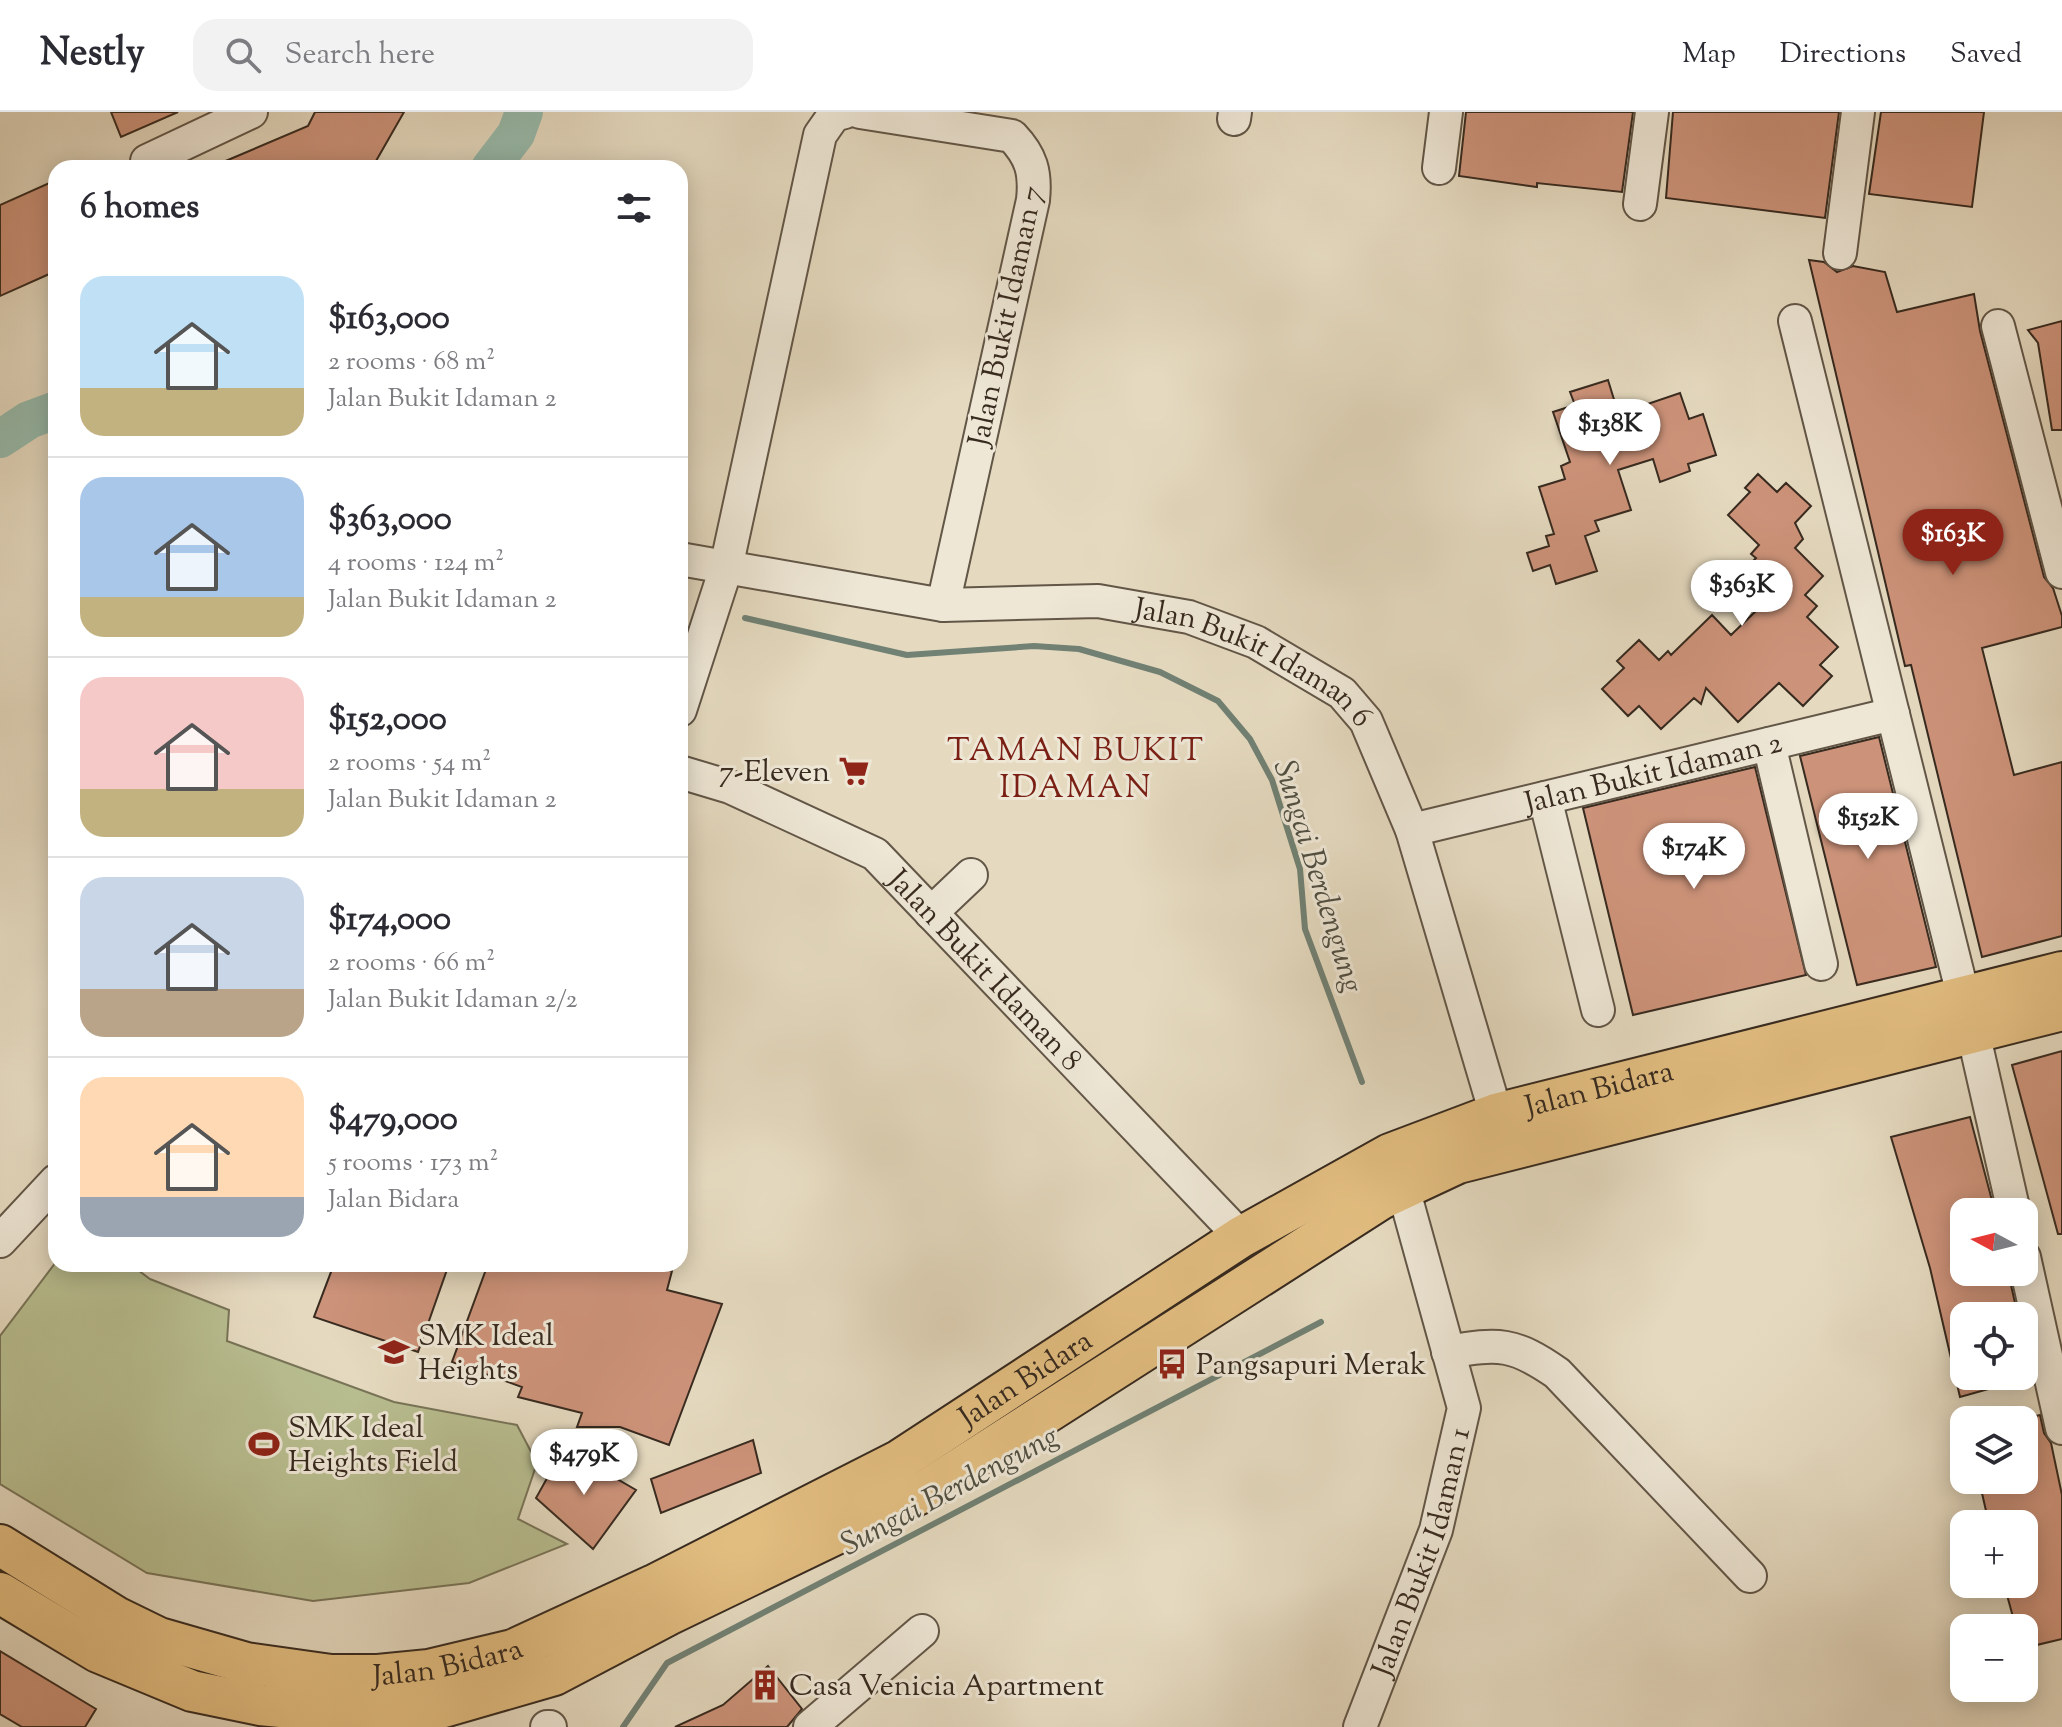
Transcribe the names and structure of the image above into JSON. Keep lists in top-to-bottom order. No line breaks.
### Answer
{"streets":{"main road":["Jalan Bidara"],"street":["Jalan Bukit Idaman 7","Jalan Bukit Idaman 6","Jalan Bukit Idaman 2","Jalan Bukit Idaman 8","Jalan Bukit Idaman 1"]},"crossings":[["Jalan Bukit Idaman 7","Jalan Bukit Idaman 6"],["Jalan Bukit Idaman 6","Jalan Bukit Idaman 2"],["Jalan Bukit Idaman 6","Jalan Bidara"],["Jalan Bukit Idaman 8","Jalan Bidara"],["Jalan Bidara","Jalan Bukit Idaman 1"]],"districts":["TAMAN BUKIT IDAMAN"],"water":["Sungai Berdengung"],"places":{"supermarket":["7-Eleven"],"school or university":["SMK Ideal Heights"],"bus stop":["Pangsapuri Merak"],"sports":["SMK Ideal Heights Field"],"building":["Casa Venicia Apartment"]},"north":"left","page":{"header":"Nestly","search":"Search here","nav":["Map","Directions","Saved"],"heading":"6 homes","list":[{"name":"$163,000","note":"2 rooms · 68 m² · Jalan Bukit Idaman 2"},{"name":"$363,000","note":"4 rooms · 124 m² · Jalan Bukit Idaman 2"},{"name":"$152,000","note":"2 rooms · 54 m² · Jalan Bukit Idaman 2"},{"name":"$174,000","note":"2 rooms · 66 m² · Jalan Bukit Idaman 2/2"},{"name":"$479,000","note":"5 rooms · 173 m² · Jalan Bidara"}],"price":["$138K","$163K","$363K","$152K","$174K","$479K"],"map_buttons":["+","−"]}}
